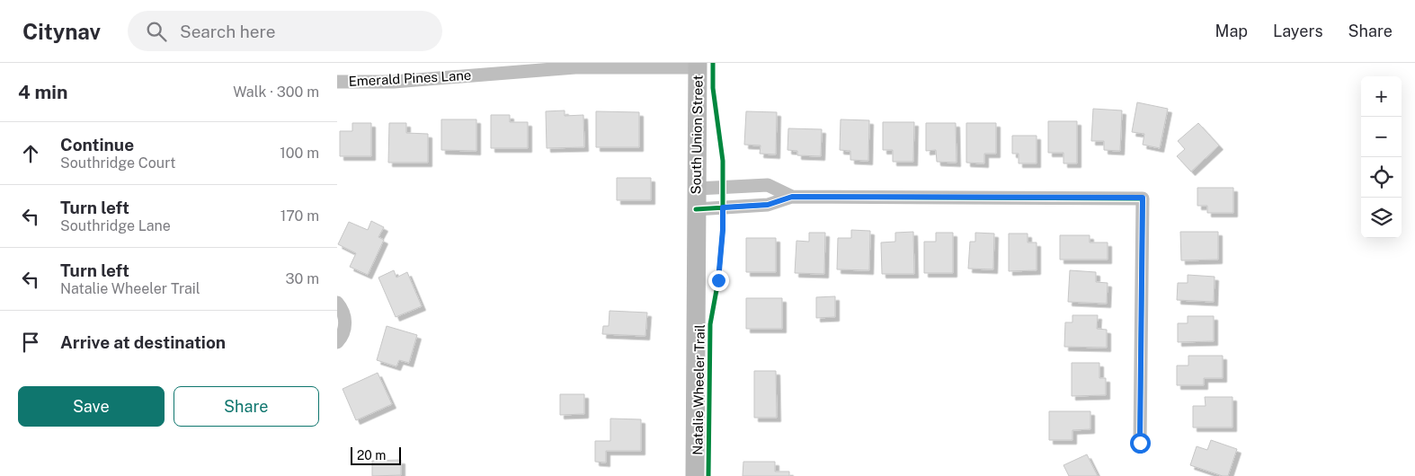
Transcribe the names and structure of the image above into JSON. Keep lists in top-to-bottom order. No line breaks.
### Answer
{"streets":{"street":["Emerald Pines Lane","South Union Street"],"cycle path":["Natalie Wheeler Trail"]},"crossings":[["Emerald Pines Lane","South Union Street"]],"scale_bar":"20 m","page":{"header":"Citynav","search":"Search here","nav":["Map","Layers","Share"],"heading":["4 min","Walk · 300 m"],"map_buttons":["+","−"],"list":[["Continue","Southridge Court","100 m"],["Turn left","Southridge Lane","170 m"],["Turn left","Natalie Wheeler Trail","30 m"],"Arrive at destination"],"buttons":["Save","Share"],"scale":"20 m"}}
